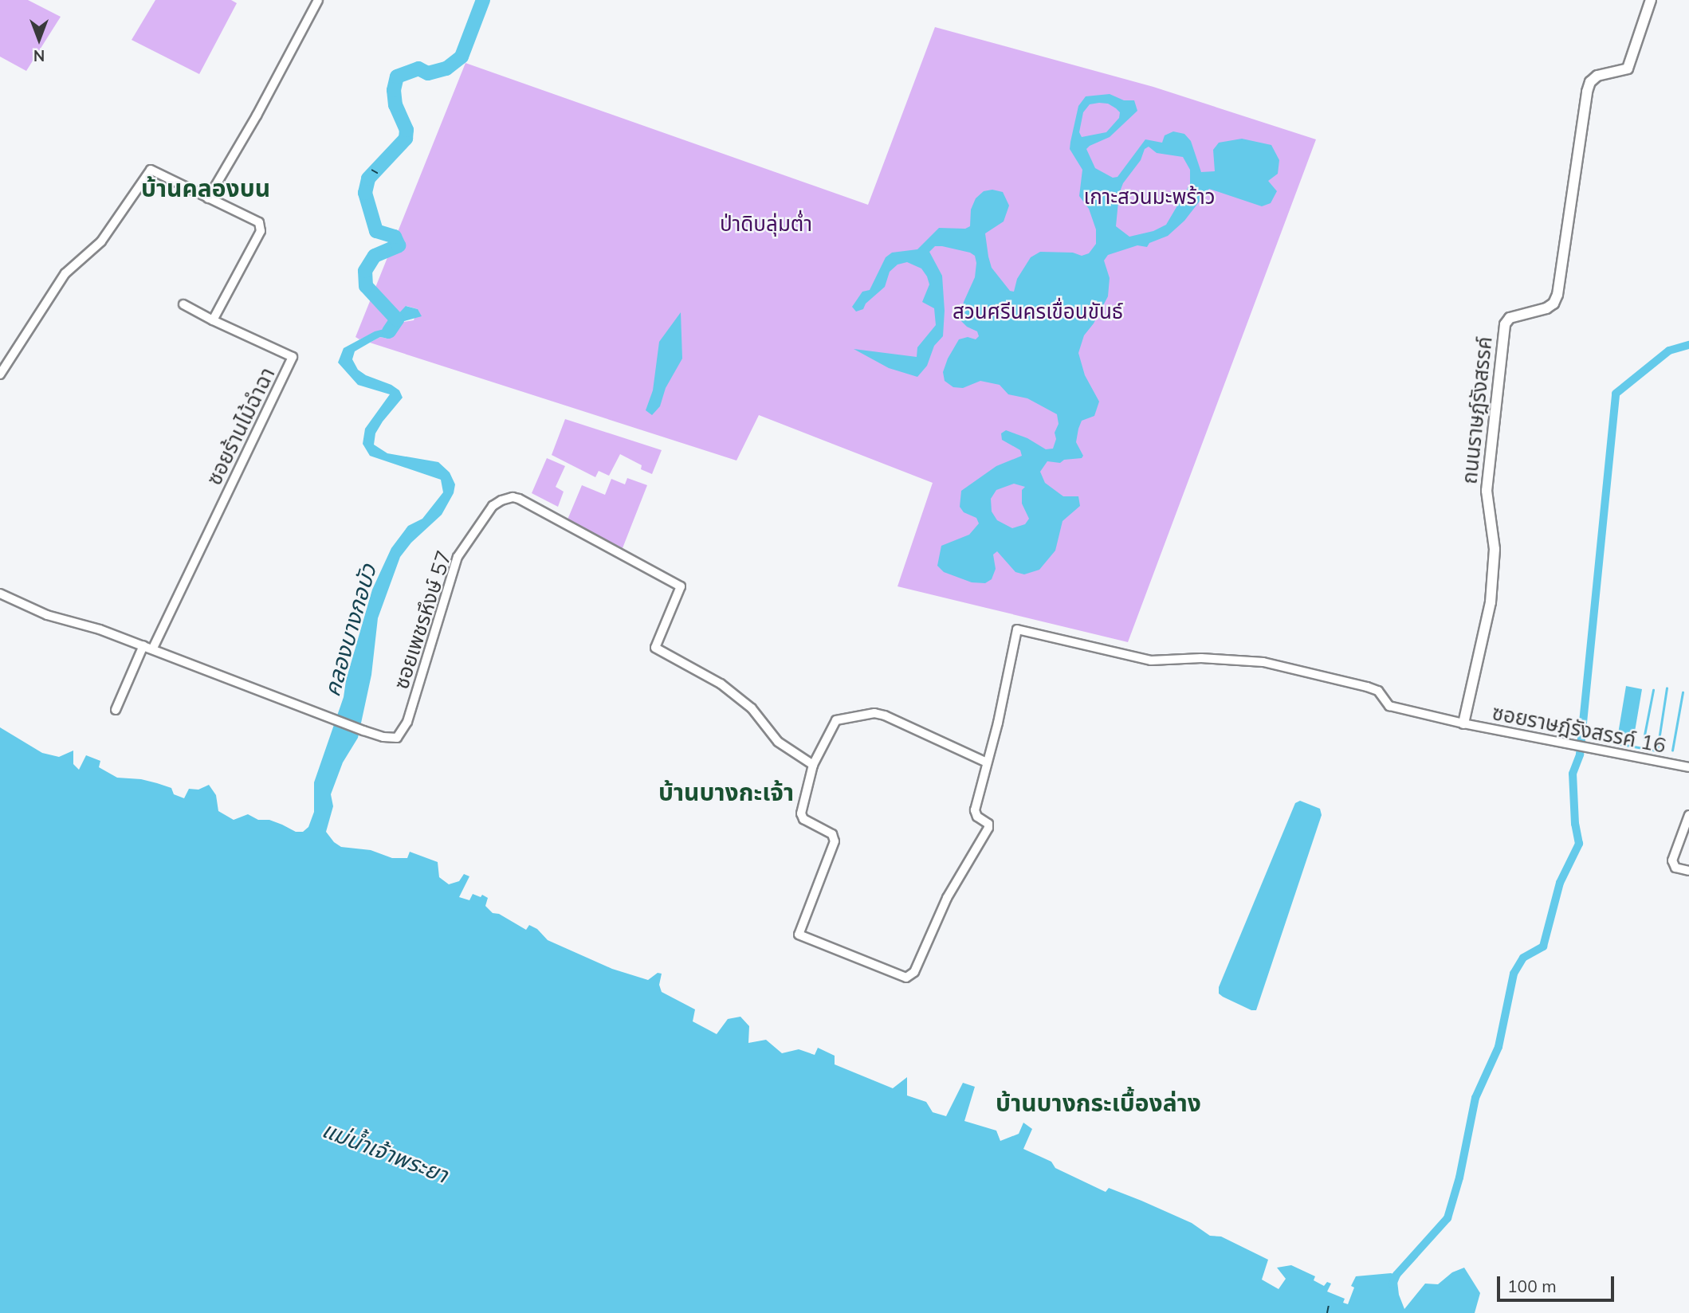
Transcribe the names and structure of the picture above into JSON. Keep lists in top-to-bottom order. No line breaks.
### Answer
{"streets":{"street":["ถนนราษฎ์รังสรรค์","ซอยร้านไม้ฉำฉา","ซอยเพชรหึงษ์ 57","ซอยราษฎ์รังสรรค์ 16"]},"crossings":[["ถนนราษฎ์รังสรรค์","ซอยราษฎ์รังสรรค์ 16"],["ซอยร้านไม้ฉำฉา","ซอยเพชรหึงษ์ 57"]],"districts":["บ้านคลองบน","บ้านบางกะเจ้า","บ้านบางกระเบื้องล่าง"],"water":["คลองบางกอบัว","แม่น้ำเจ้าพระยา"],"parks":["เกาะสวนมะพร้าว","ป่าดิบลุ่มต่ำ","สวนศรีนครเขื่อนขันธ์"],"scale_bar":"100 m","north":"bottom"}
